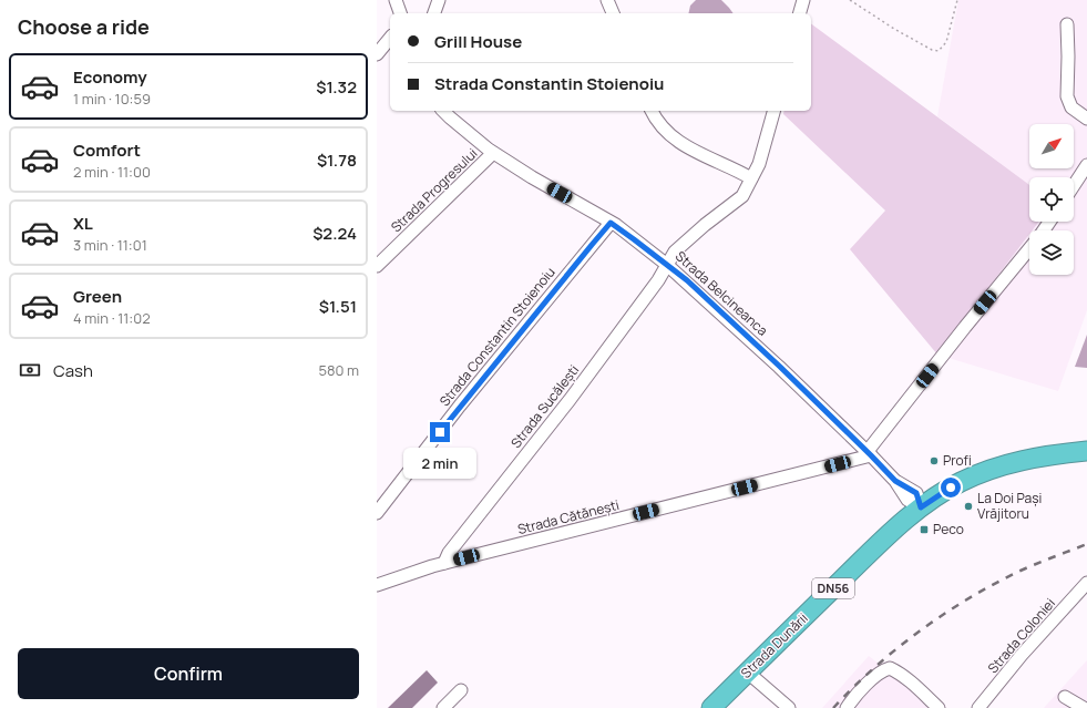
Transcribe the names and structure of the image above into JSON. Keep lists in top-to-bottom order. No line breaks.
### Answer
{"streets":{"highway":["DN56","Strada Dunării"],"street":["Strada Progresului","Strada Belcineanca","Strada Constantin Stoienoiu","Strada Sucălești","Strada Cătănești","Strada Coloniei"]},"crossings":[["Strada Progresului","Strada Belcineanca"],["Strada Belcineanca","Strada Constantin Stoienoiu"],["Strada Belcineanca","Strada Sucălești"],["Strada Belcineanca","Strada Cătănești"],["Strada Belcineanca","Strada Dunării"],["Strada Sucălești","Strada Cătănești"]],"places":{"other":["Profi","La Doi Pași Vrăjitoru"],"transit":["Peco"]},"north":"top right","page":{"heading":"Choose a ride","banner":["Grill House","Strada Constantin Stoienoiu"],"list":[{"name":"Economy","note":"1 min · 10:59","value":"$1.32"},{"name":"Comfort","note":"2 min · 11:00","value":"$1.78"},{"name":"XL","note":"3 min · 11:01","value":"$2.24"},{"name":"Green","note":"4 min · 11:02","value":"$1.51"}],"pay":["Cash","580 m"],"bubble":"2 min","buttons":"Confirm"}}
